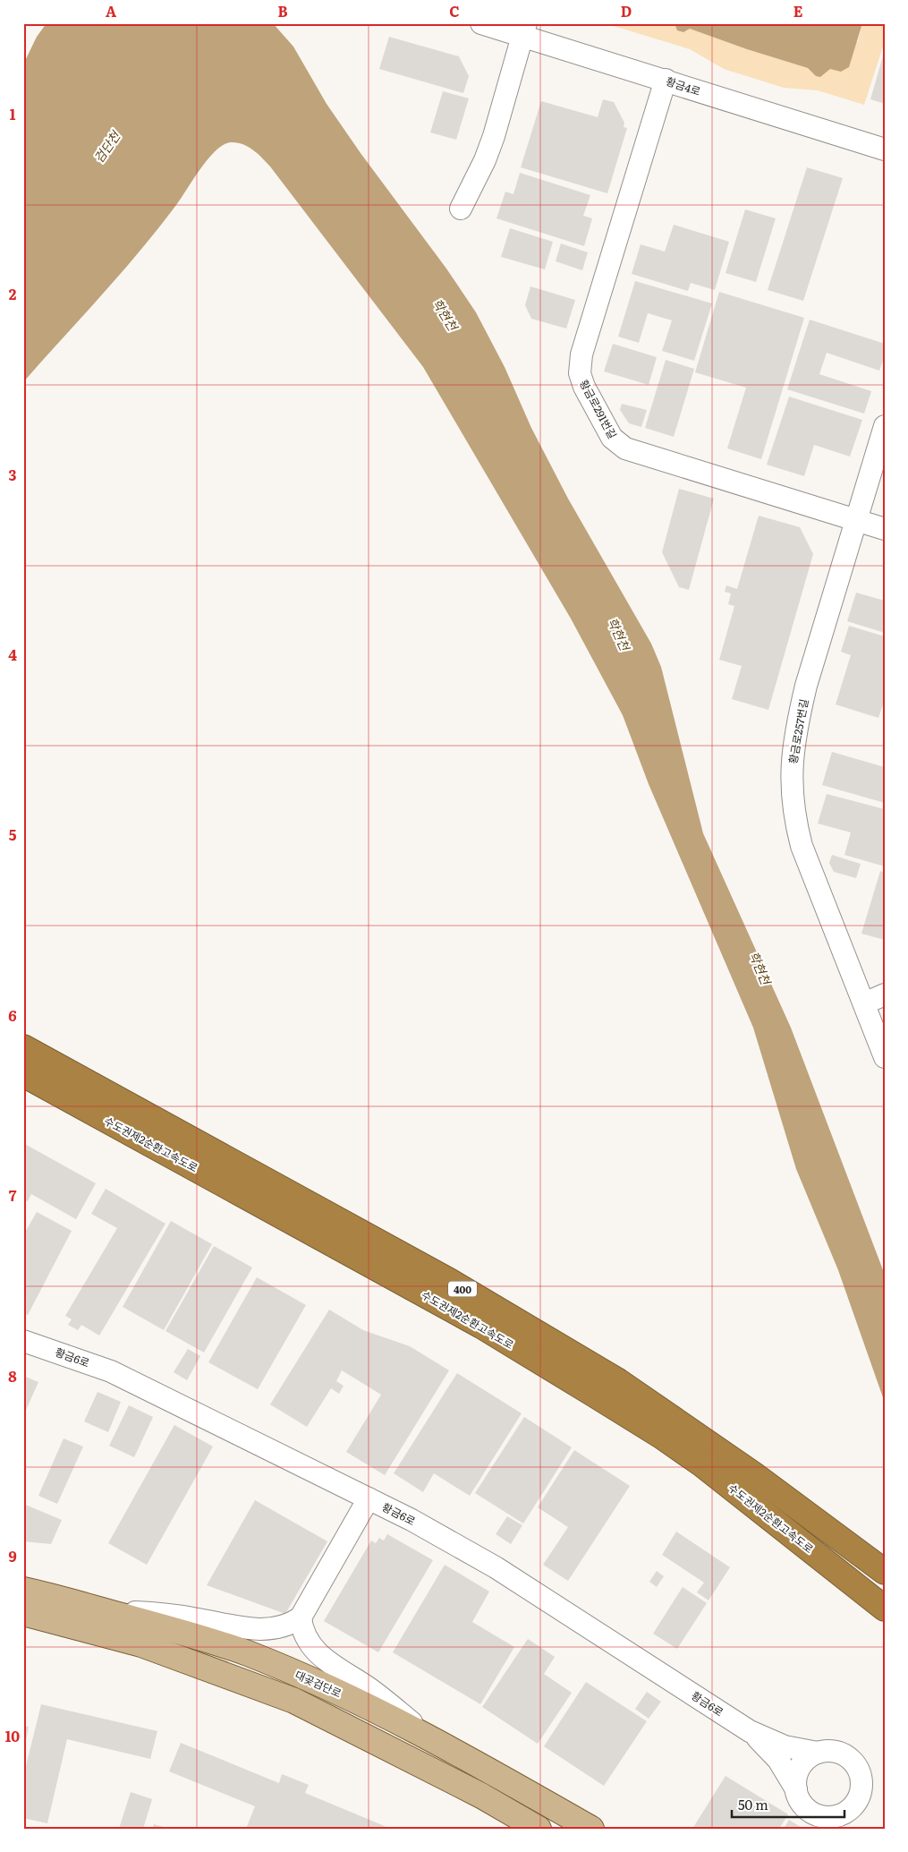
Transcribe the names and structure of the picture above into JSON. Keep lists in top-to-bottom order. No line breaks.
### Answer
{"streets":{"highway":["수도권제2순환고속도로","400"],"main road":["대곶검단로"],"street":["황금4로","황금로291번길","황금로257번길","황금6로"]},"crossings":[["황금4로","황금로291번길"],["황금로291번길","황금로257번길"]],"water":["검단천","학현천"],"scale_bar":"50 m","grid":{"columns":["A","B","C","D","E"],"rows":["1","2","3","4","5","6","7","8","9","10"]}}
